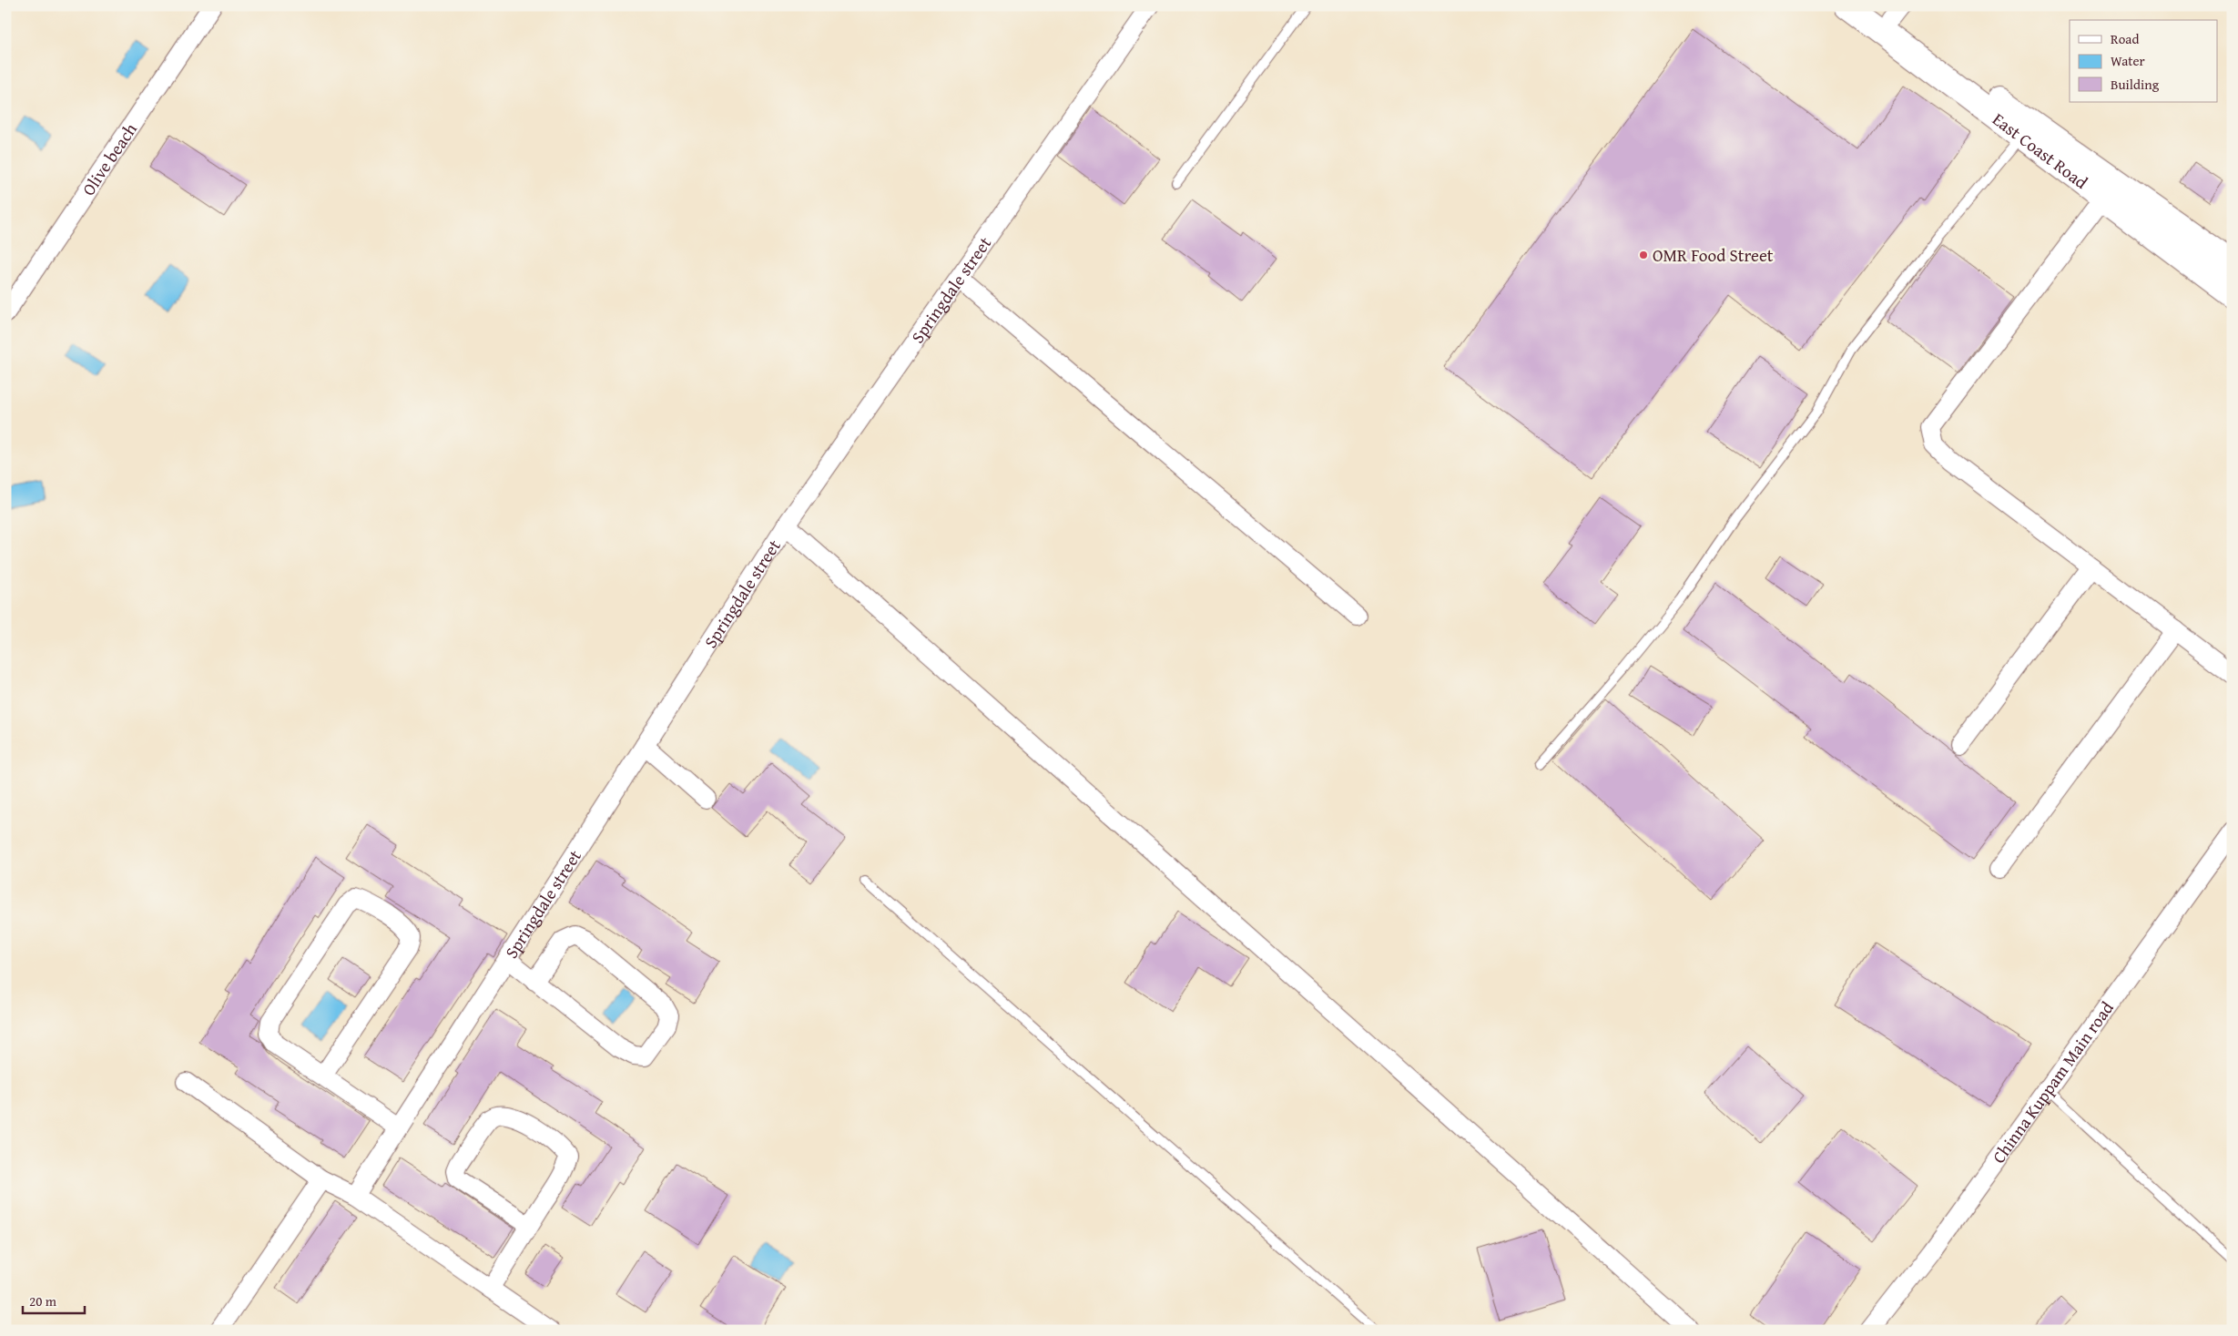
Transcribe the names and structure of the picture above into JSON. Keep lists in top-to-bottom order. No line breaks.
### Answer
{"streets":{"main road":["East Coast Road"],"street":["Olive beach","Springdale street","Chinna Kuppam Main road"]},"places":["OMR Food Street"],"legend":["Road","Water","Building"],"scale_bar":"20 m"}
